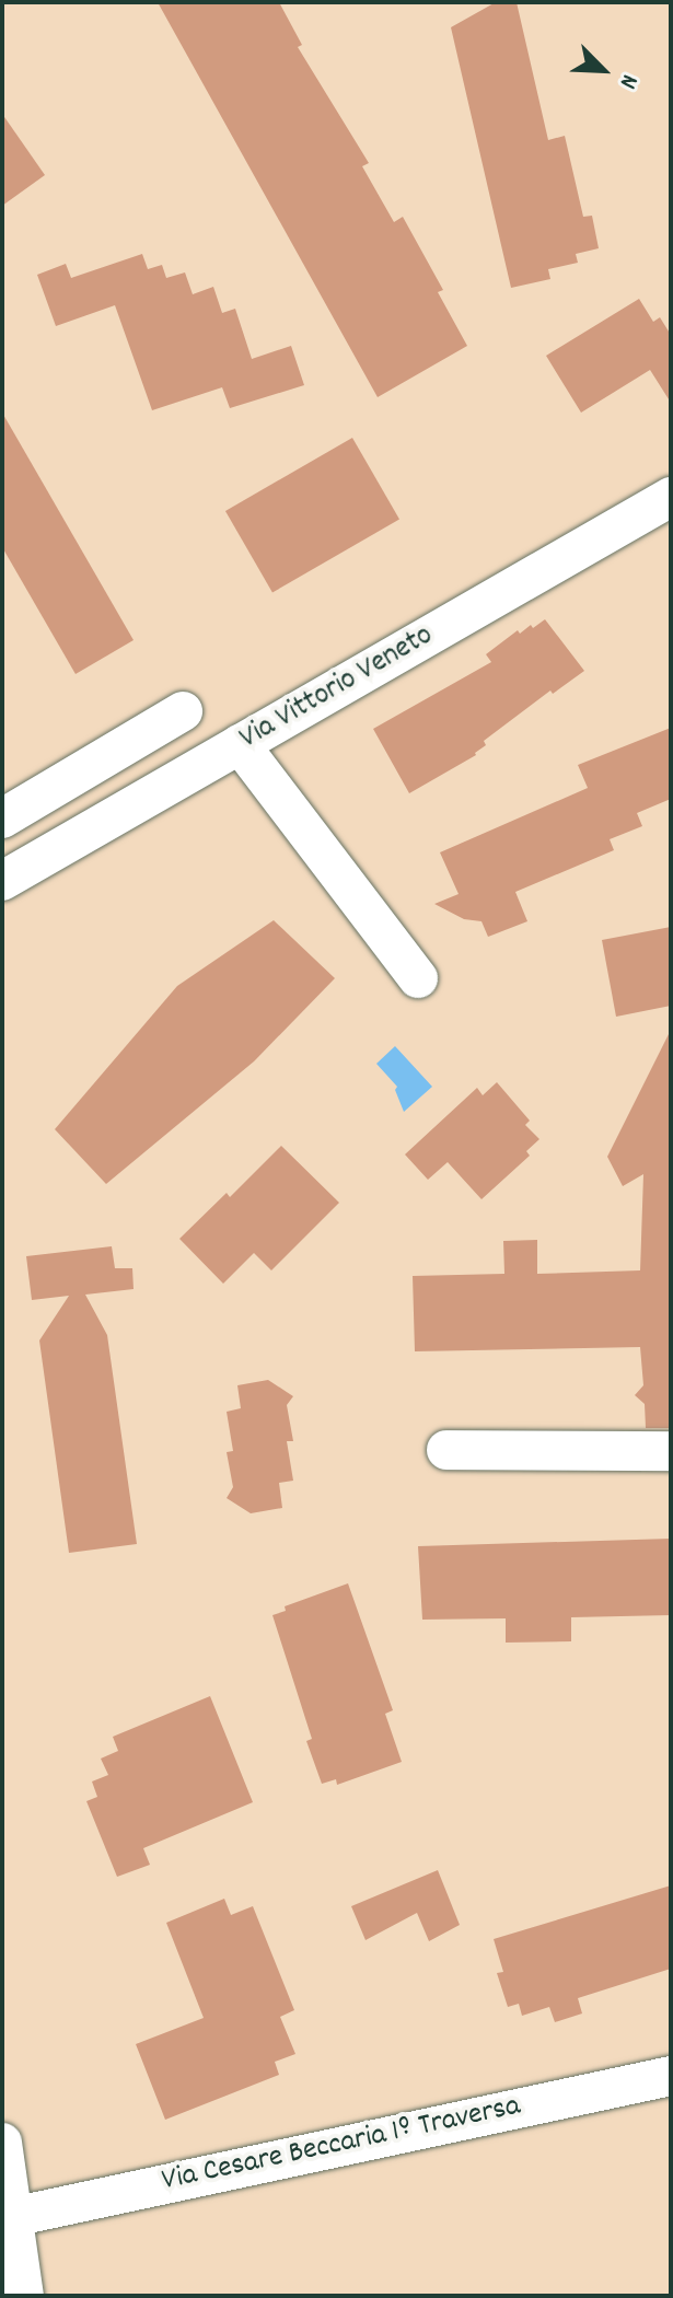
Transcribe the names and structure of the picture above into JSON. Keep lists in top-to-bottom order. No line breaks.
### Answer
{"streets":{"street":["Via Vittorio Veneto","Via Cesare Beccaria 1º Traversa"]},"north":"bottom right"}
